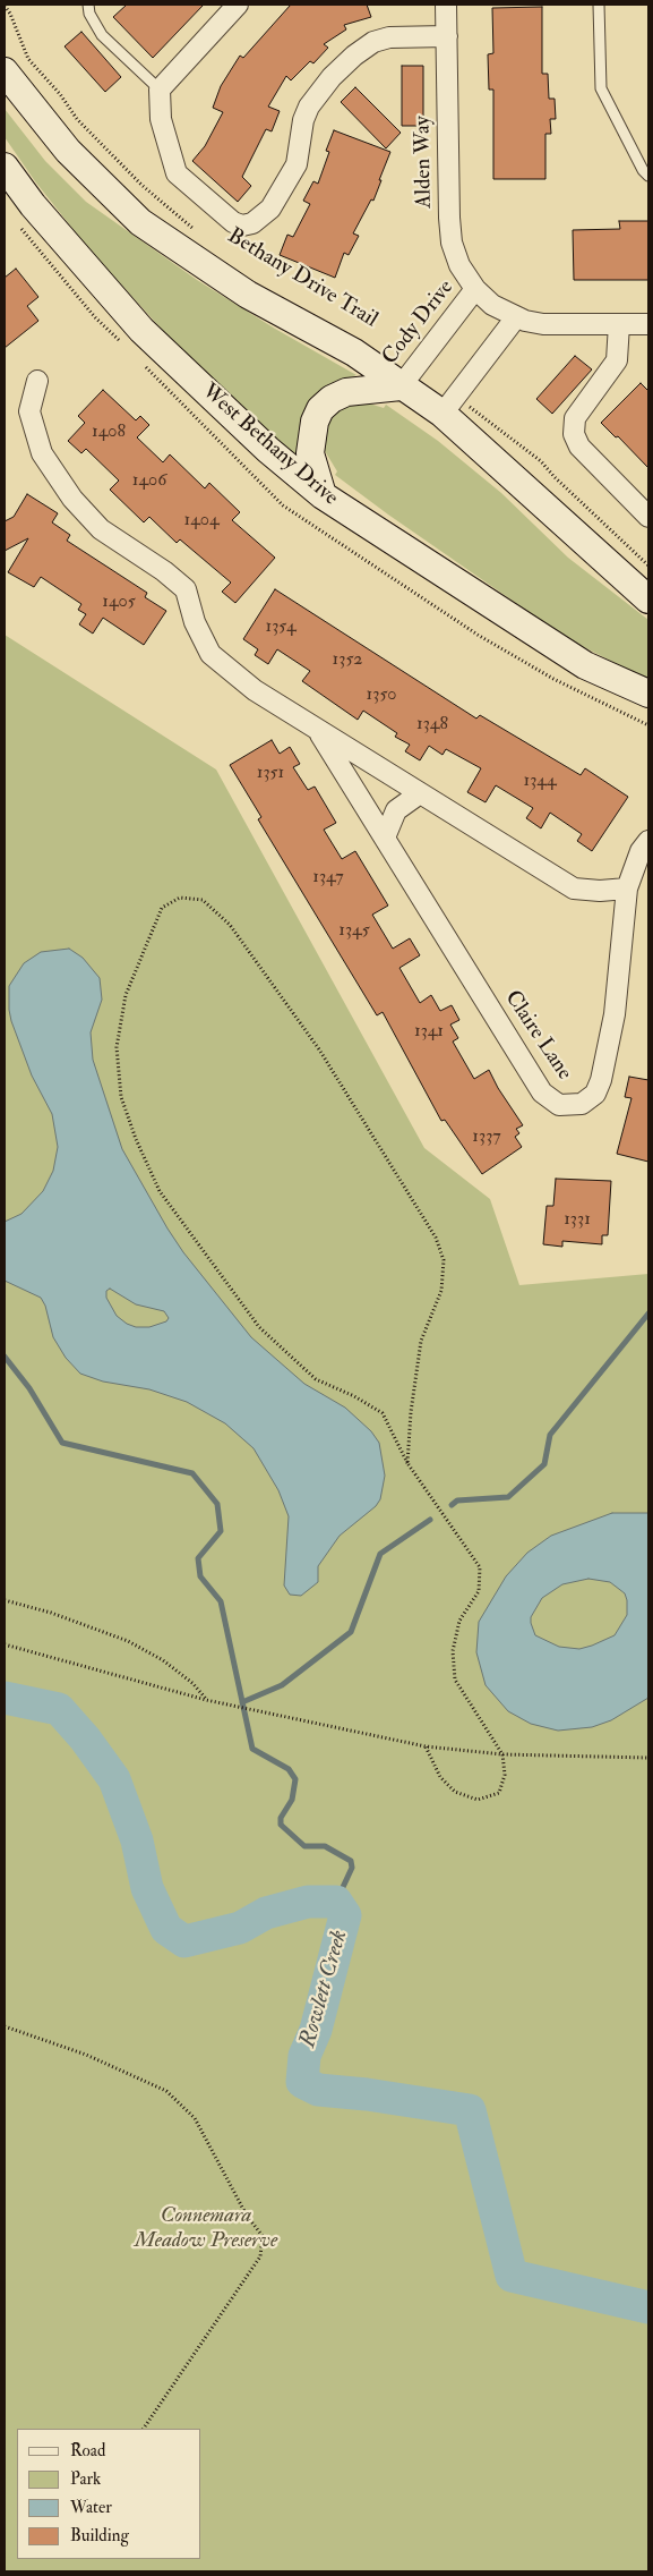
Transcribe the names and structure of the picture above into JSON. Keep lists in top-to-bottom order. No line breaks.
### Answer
{"streets":{"main road":["West Bethany Drive"],"street":["Alden Way","Cody Drive","Claire Lane"],"path":["Bethany Drive Trail"]},"crossings":[["Alden Way","Cody Drive"]],"water":["Rowlett Creek"],"parks":["Connemara Meadow Preserve"],"house_numbers":["1408","1406","1404","1405","1354","1352","1350","1348","1351","1344","1347","1345","1341","1337","1331"],"legend":["Road","Park","Water","Building"]}
